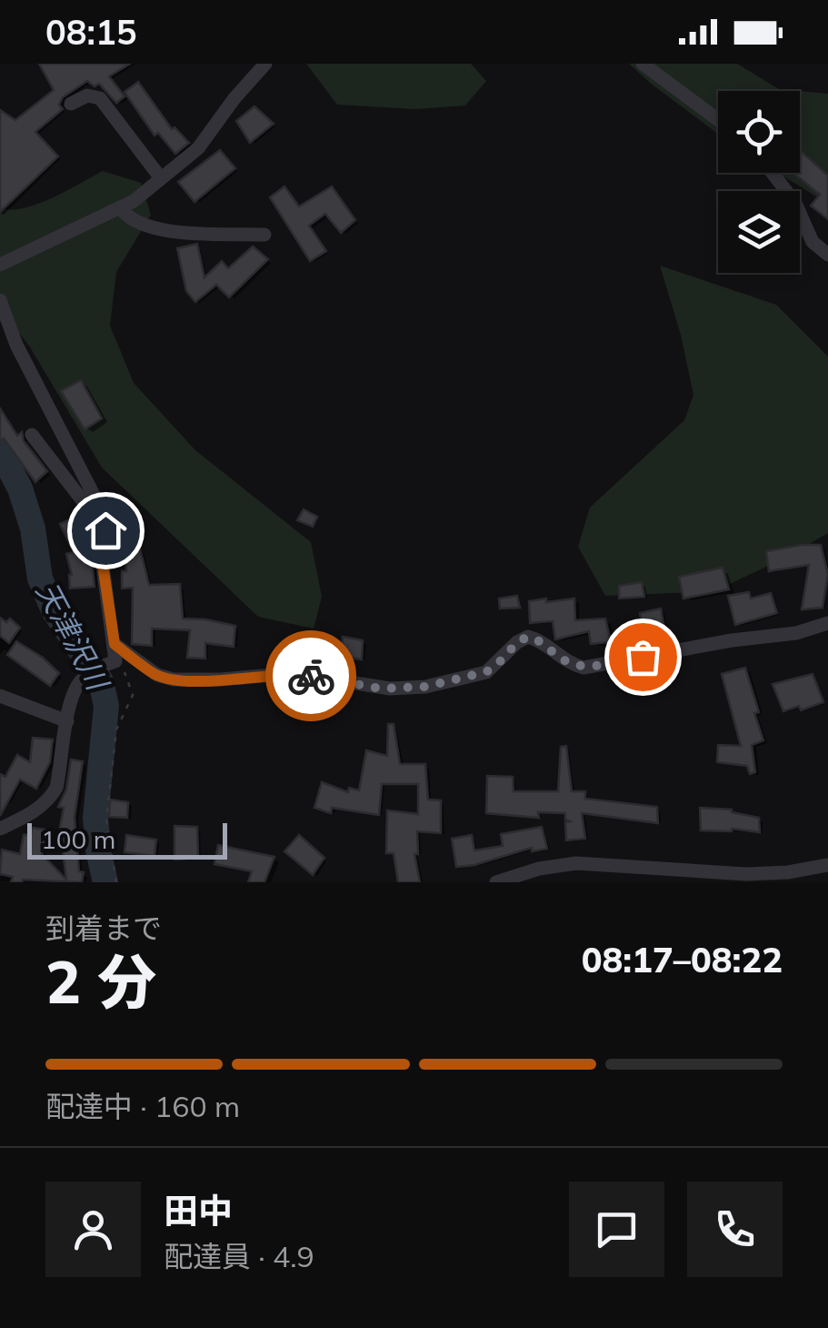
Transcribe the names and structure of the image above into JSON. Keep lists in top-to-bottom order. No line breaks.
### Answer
{"water":["天津沢川"],"scale_bar":"100 m","page":{"status":"08:15","scale":"100 m","heading":["2 分","到着まで","08:17–08:22"],"panel":["田中","配達員 · 4.9"],"bar":"配達中 · 160 m"}}
